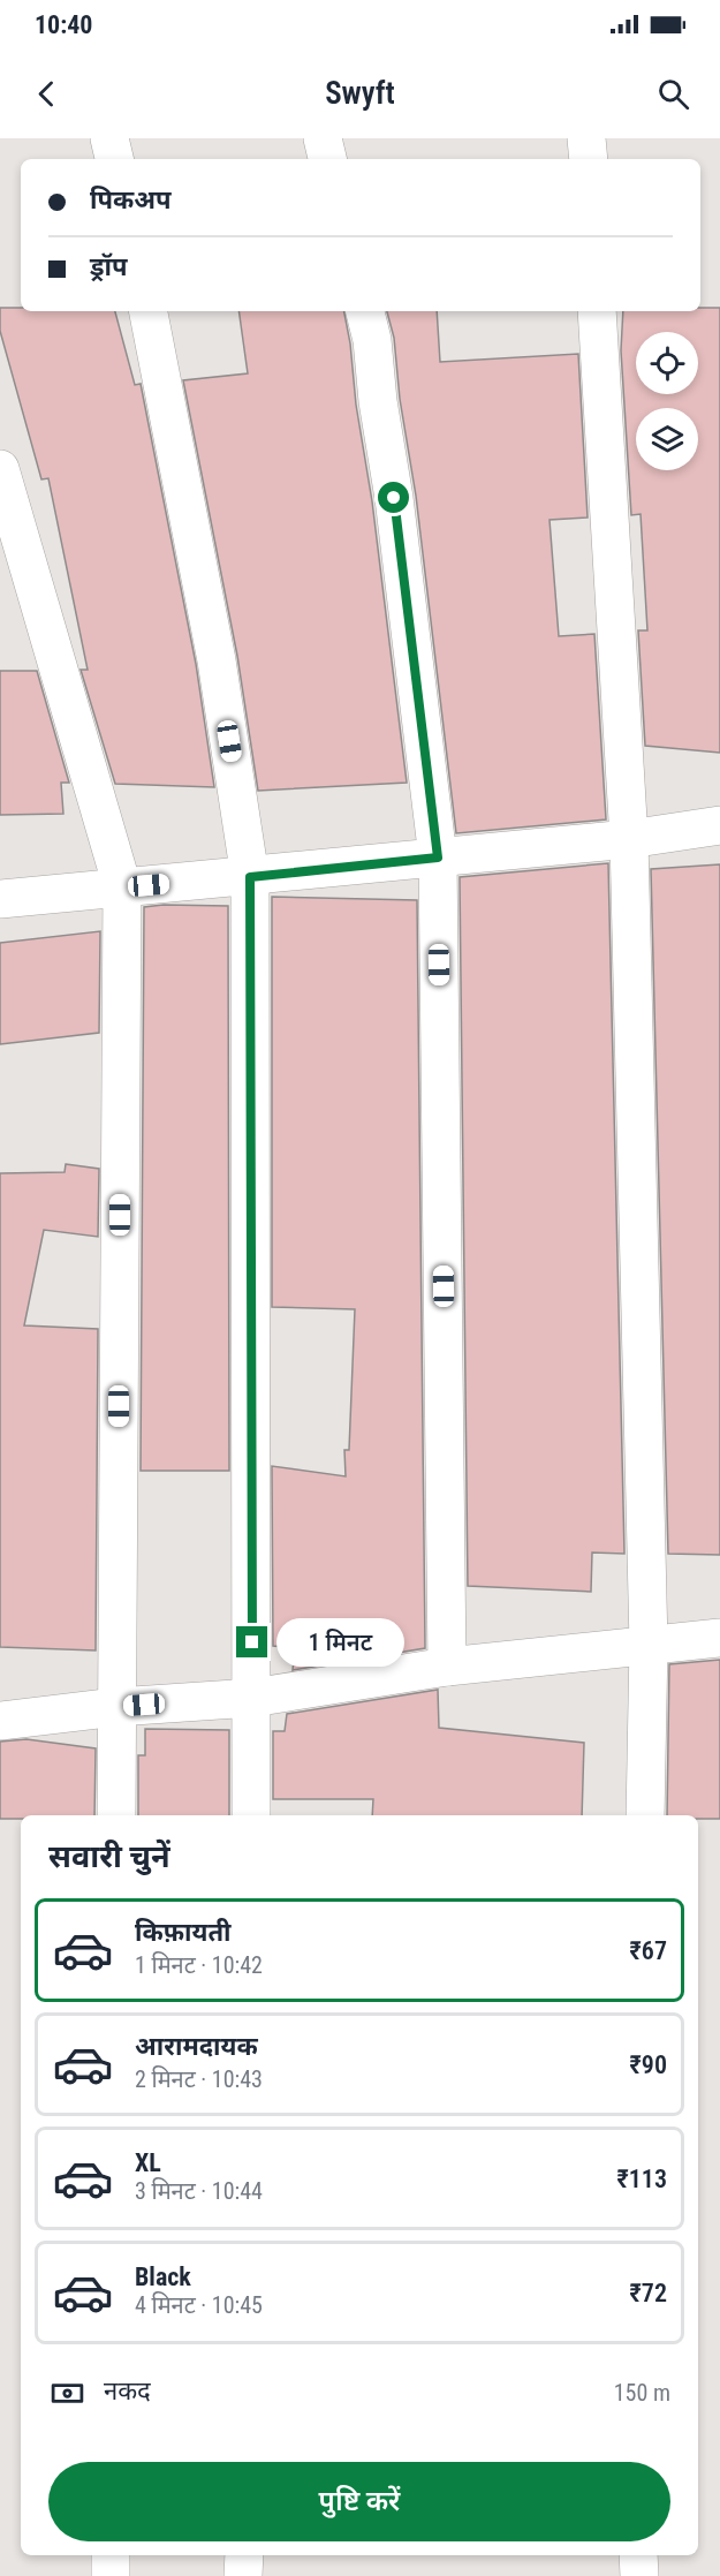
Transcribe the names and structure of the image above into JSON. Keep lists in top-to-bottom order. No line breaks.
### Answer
{"page":{"status":"10:40","header":"Swyft","banner":["पिकअप","ड्रॉप"],"bubble":"1 मिनट","heading":"सवारी चुनें","list":[{"name":"किफ़ायती","note":"1 मिनट · 10:42","value":"₹67"},{"name":"आरामदायक","note":"2 मिनट · 10:43","value":"₹90"},{"name":"XL","note":"3 मिनट · 10:44","value":"₹113"},{"name":"Black","note":"4 मिनट · 10:45","value":"₹72"}],"pay":["नकद","150 m"],"buttons":"पुष्टि करें"}}
